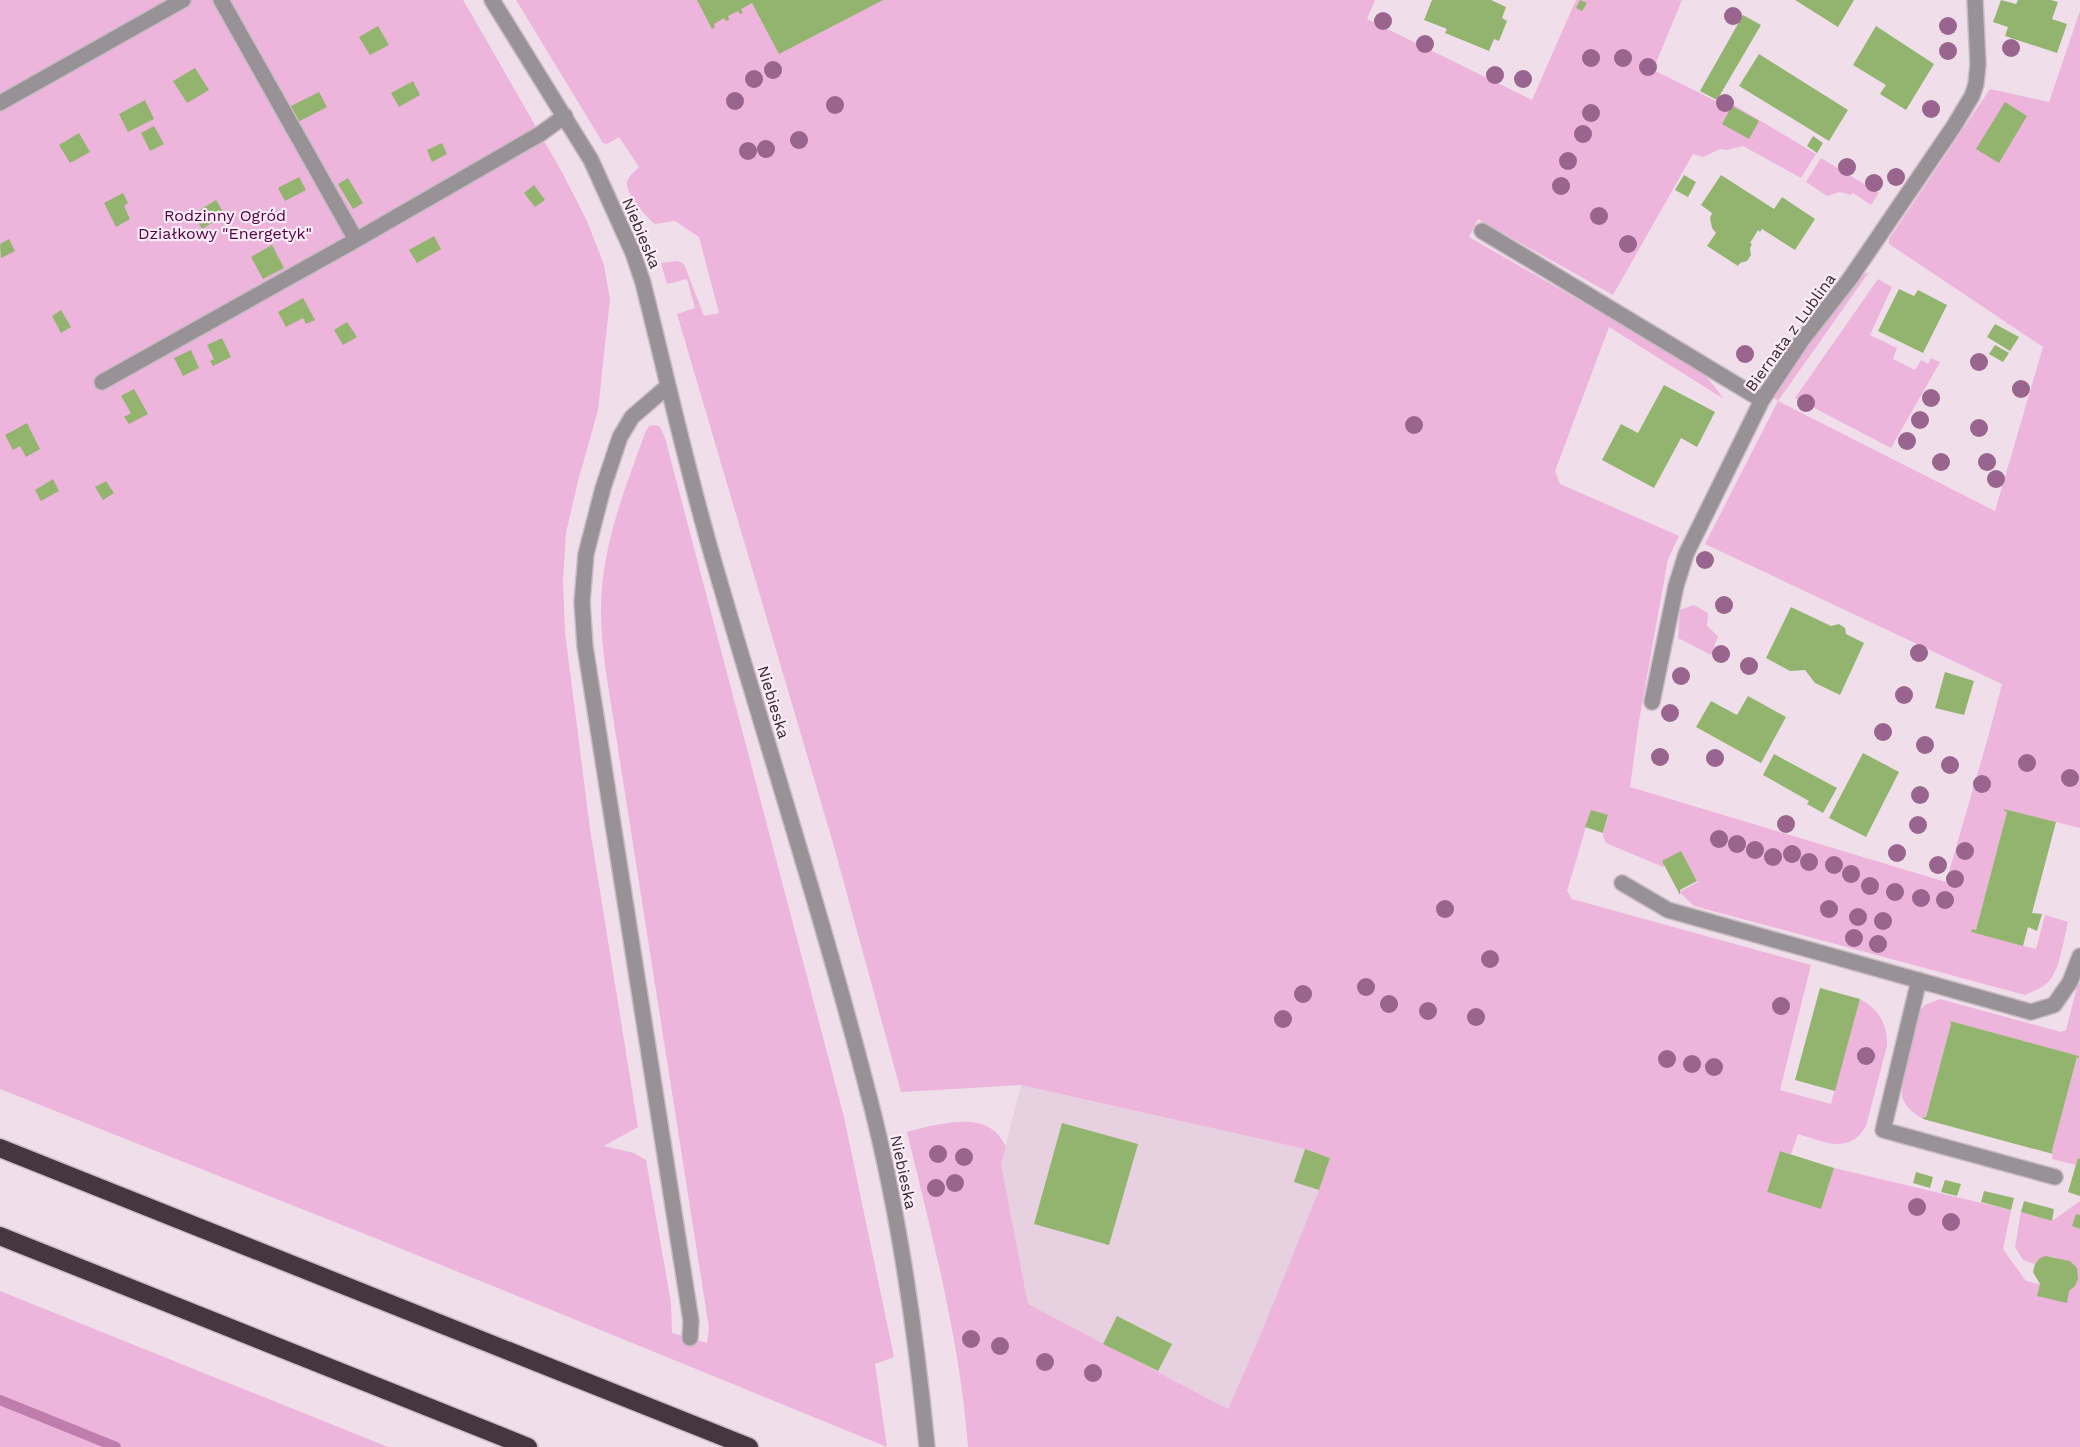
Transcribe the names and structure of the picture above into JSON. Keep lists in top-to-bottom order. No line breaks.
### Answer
{"streets":{"street":["Niebieska","Biernata z Lublina"]},"parks":["Rodzinny Ogród Działkowy \"Energetyk\""]}
